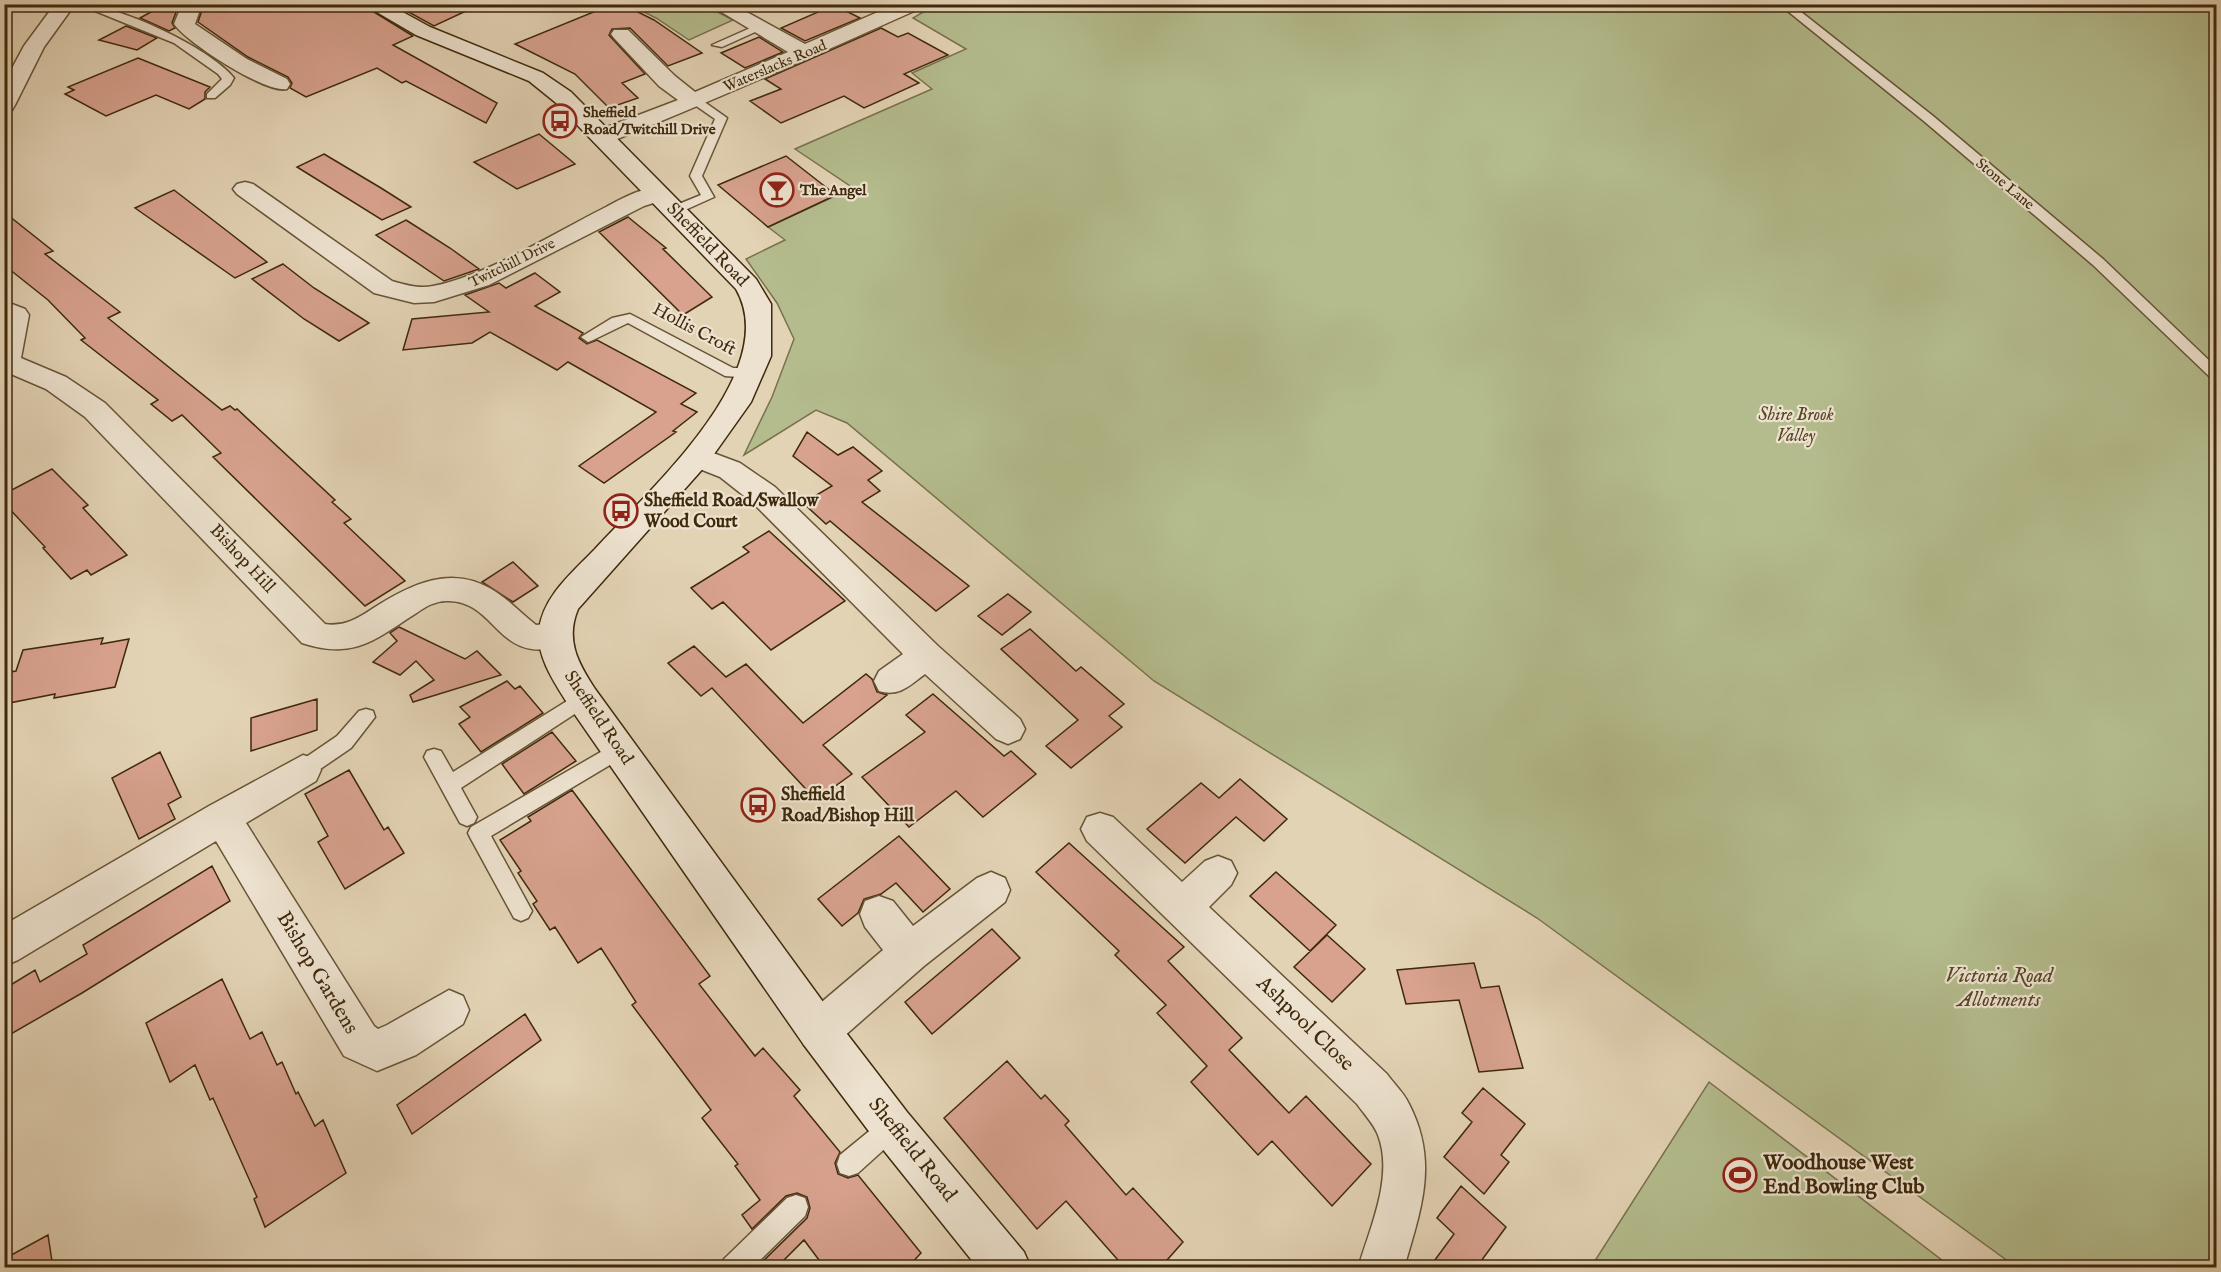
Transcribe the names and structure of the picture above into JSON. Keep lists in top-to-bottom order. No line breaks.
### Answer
{"streets":{"street":["Waterslacks Road","Sheffield Road","Twitchill Drive","Bishop Hill","Bishop Gardens","Ashpool Close"],"lane":["Stone Lane","Hollis Croft"]},"crossings":[["Waterslacks Road","Sheffield Road"],["Sheffield Road","Twitchill Drive"],["Sheffield Road","Hollis Croft"],["Sheffield Road","Bishop Hill"]],"parks":["Shire Brook Valley","Victoria Road Allotments"],"places":{"bus stop":["Sheffield Road/Twitchill Drive","Sheffield Road/Swallow Wood Court","Sheffield Road/Bishop Hill"],"bar":["The Angel"],"sports":["Woodhouse West End Bowling Club"]}}
